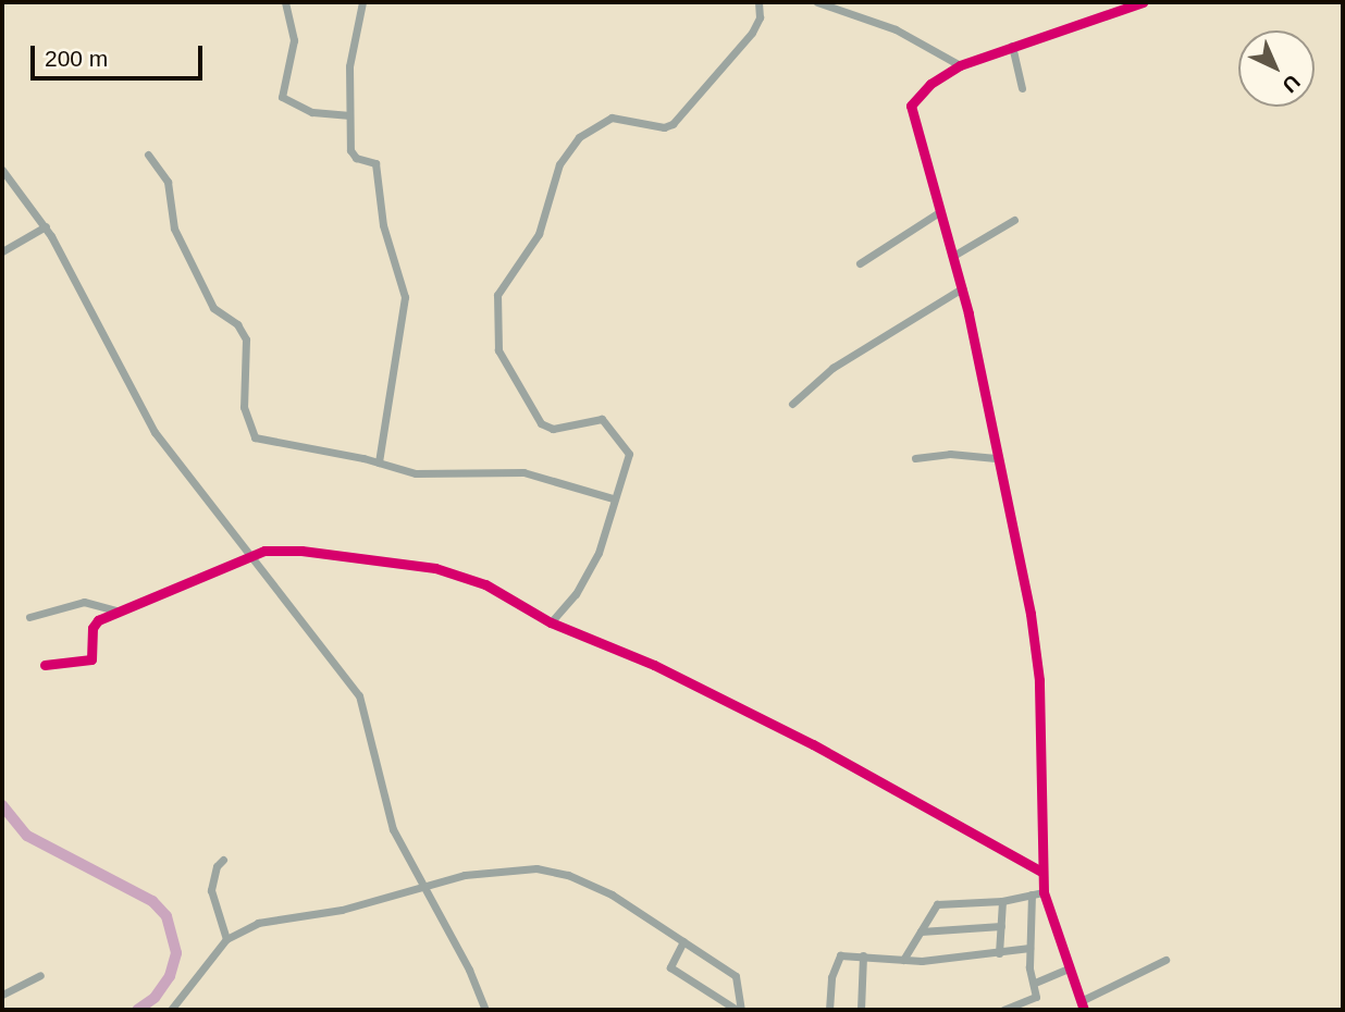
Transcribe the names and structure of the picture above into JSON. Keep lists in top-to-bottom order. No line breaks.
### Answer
{"scale_bar":"200 m","north":"bottom right"}
